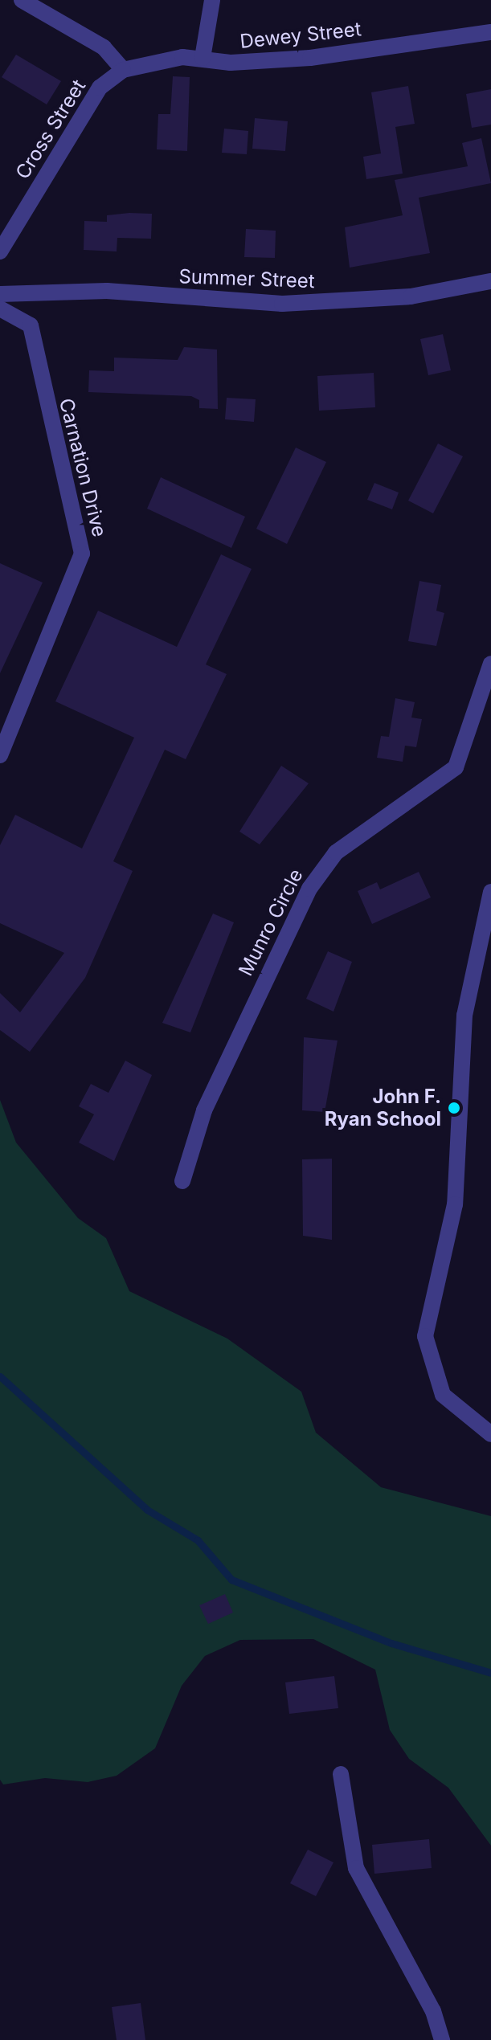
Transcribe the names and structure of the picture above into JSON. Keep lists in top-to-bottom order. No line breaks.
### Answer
{"streets":{"street":["Dewey Street","Cross Street","Summer Street","Carnation Drive","Munro Circle"]},"crossings":[["Dewey Street","Cross Street"]],"places":["John F. Ryan School"]}
